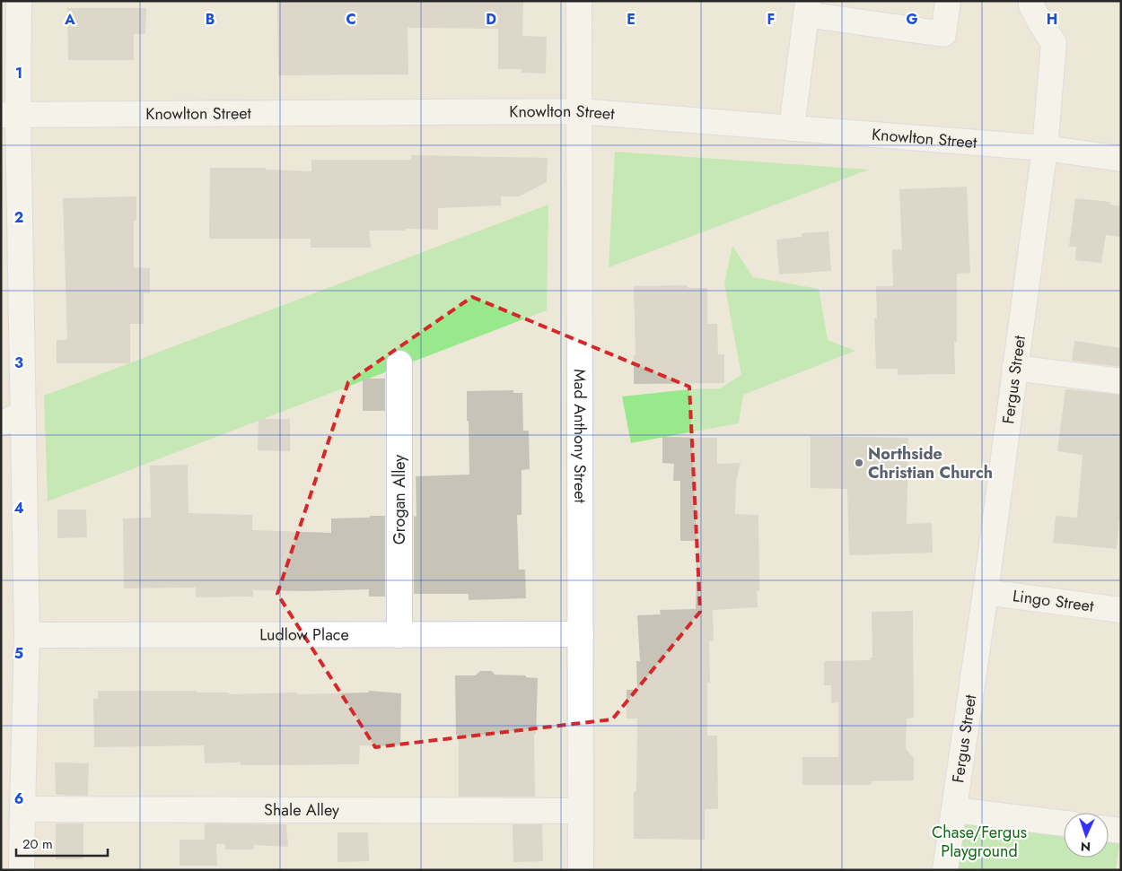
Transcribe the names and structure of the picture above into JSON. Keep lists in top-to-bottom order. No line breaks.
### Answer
{"streets":{"street":["Knowlton Street","Fergus Street","Mad Anthony Street","Grogan Alley","Lingo Street","Ludlow Place","Shale Alley"]},"crossings":[["Knowlton Street","Fergus Street"],["Knowlton Street","Mad Anthony Street"],["Fergus Street","Lingo Street"],["Mad Anthony Street","Ludlow Place"],["Mad Anthony Street","Shale Alley"],["Grogan Alley","Ludlow Place"]],"parks":["Chase/Fergus Playground"],"places":["Northside Christian Church"],"scale_bar":"20 m","north":"bottom","grid":{"columns":["A","B","C","D","E","F","G","H"],"rows":["1","2","3","4","5","6"]}}
